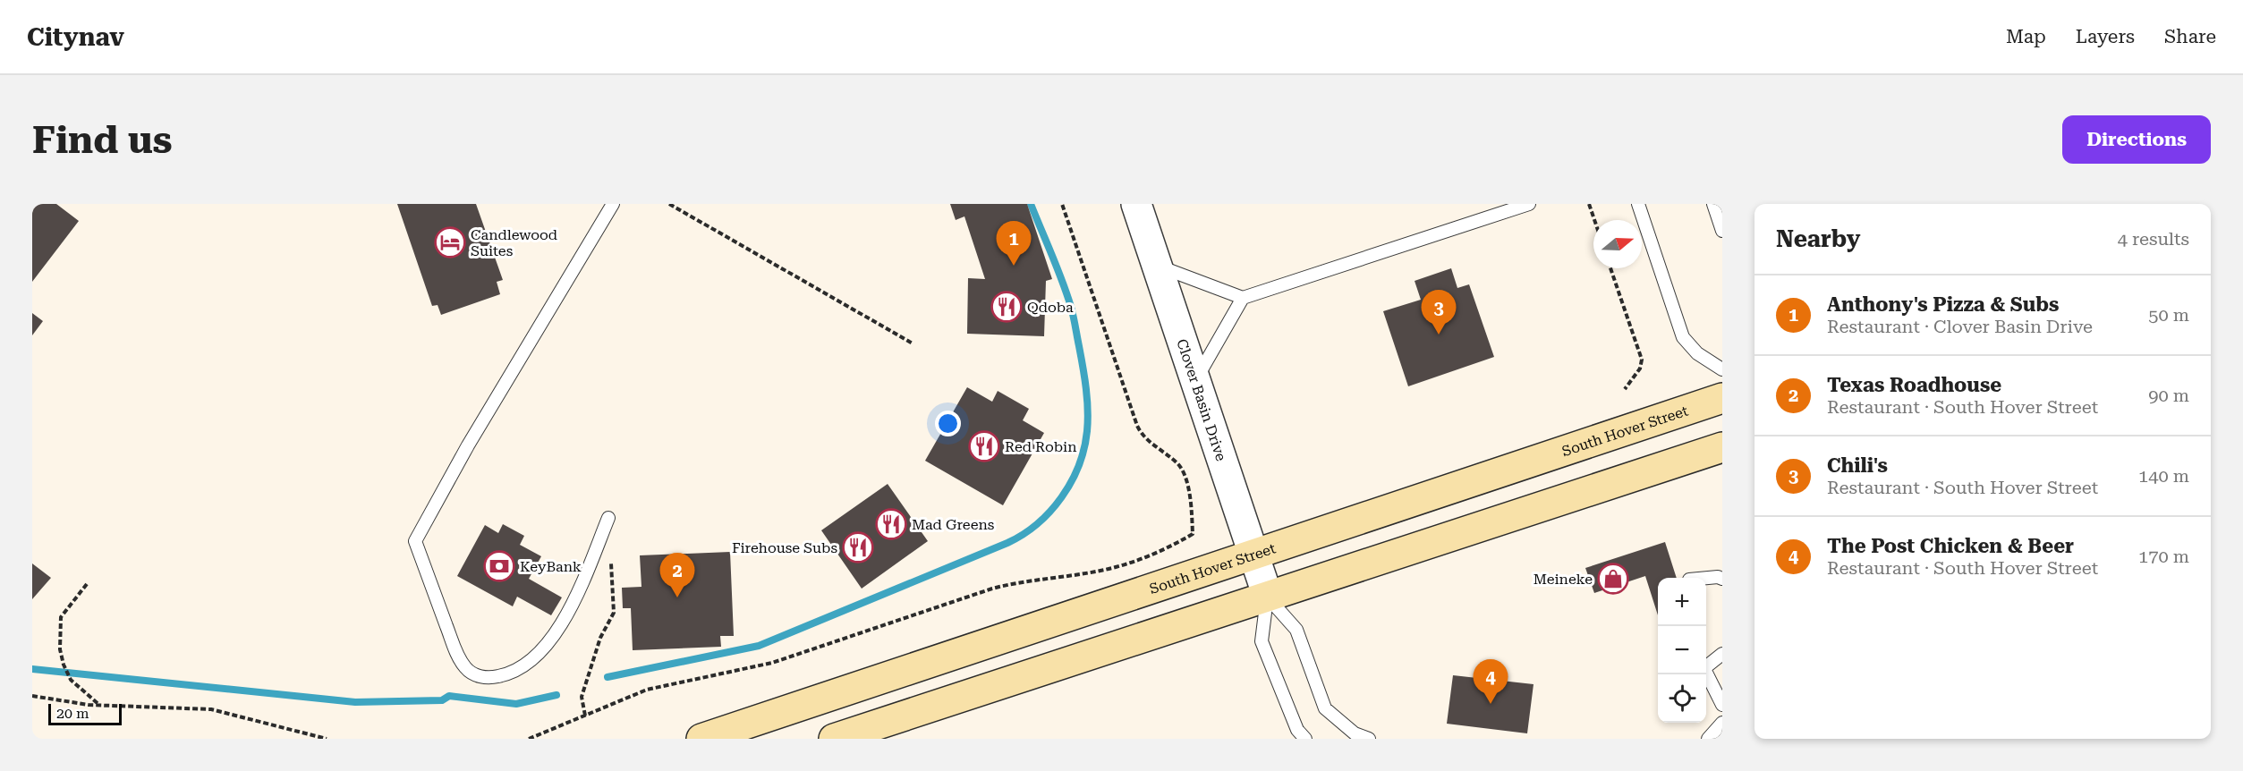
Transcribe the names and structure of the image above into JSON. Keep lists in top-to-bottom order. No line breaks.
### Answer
{"streets":{"main road":["South Hover Street"],"street":["Clover Basin Drive"]},"crossings":[["Clover Basin Drive","South Hover Street"]],"places":{"hotel":["Candlewood Suites"],"restaurant":["Qdoba","Red Robin","Mad Greens","Firehouse Subs"],"bank":["KeyBank"],"shop":["Meineke"]},"scale_bar":"20 m","north":"right","page":{"header":"Citynav","nav":["Map","Layers","Share"],"buttons":"Directions","title":"Find us","heading":["Nearby","4 results"],"pins":["1","3","2","4"],"list":[{"mark":"1","name":"Anthony's Pizza & Subs","note":"Restaurant · Clover Basin Drive","value":"50 m"},{"mark":"2","name":"Texas Roadhouse","note":"Restaurant · South Hover Street","value":"90 m"},{"mark":"3","name":"Chili's","note":"Restaurant · South Hover Street","value":"140 m"},{"mark":"4","name":"The Post Chicken & Beer","note":"Restaurant · South Hover Street","value":"170 m"}],"map_buttons":["+","−"],"scale":"20 m"}}
